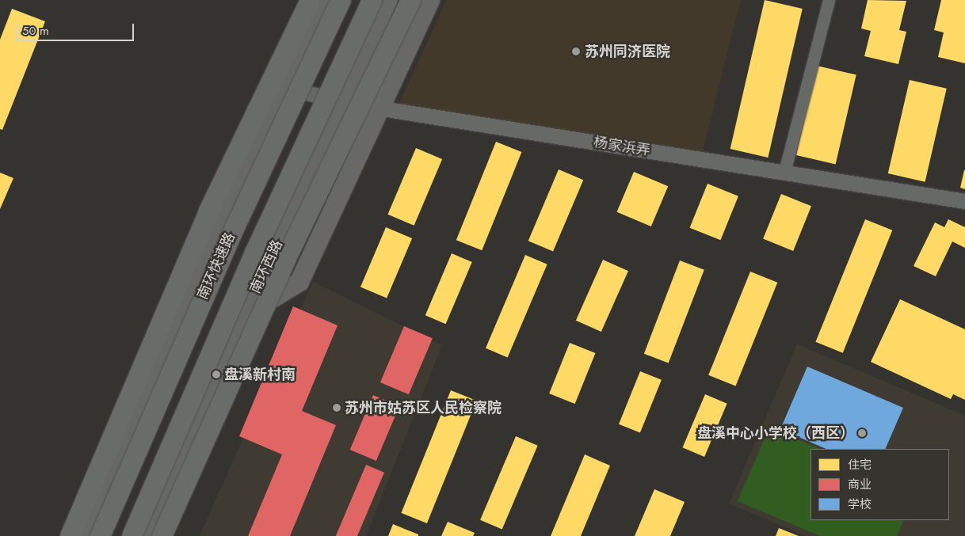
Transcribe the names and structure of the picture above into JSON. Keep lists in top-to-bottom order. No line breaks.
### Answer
{"streets":{"highway":["南环快速路"],"main road":["南环西路"],"street":["杨家浜弄"]},"crossings":[["杨家浜弄","南环西路"]],"places":["苏州同济医院","盘溪新村南","苏州市姑苏区人民检察院","盘溪中心小学校（西区）"],"legend":["住宅","商业","学校"],"scale_bar":"50 m"}
